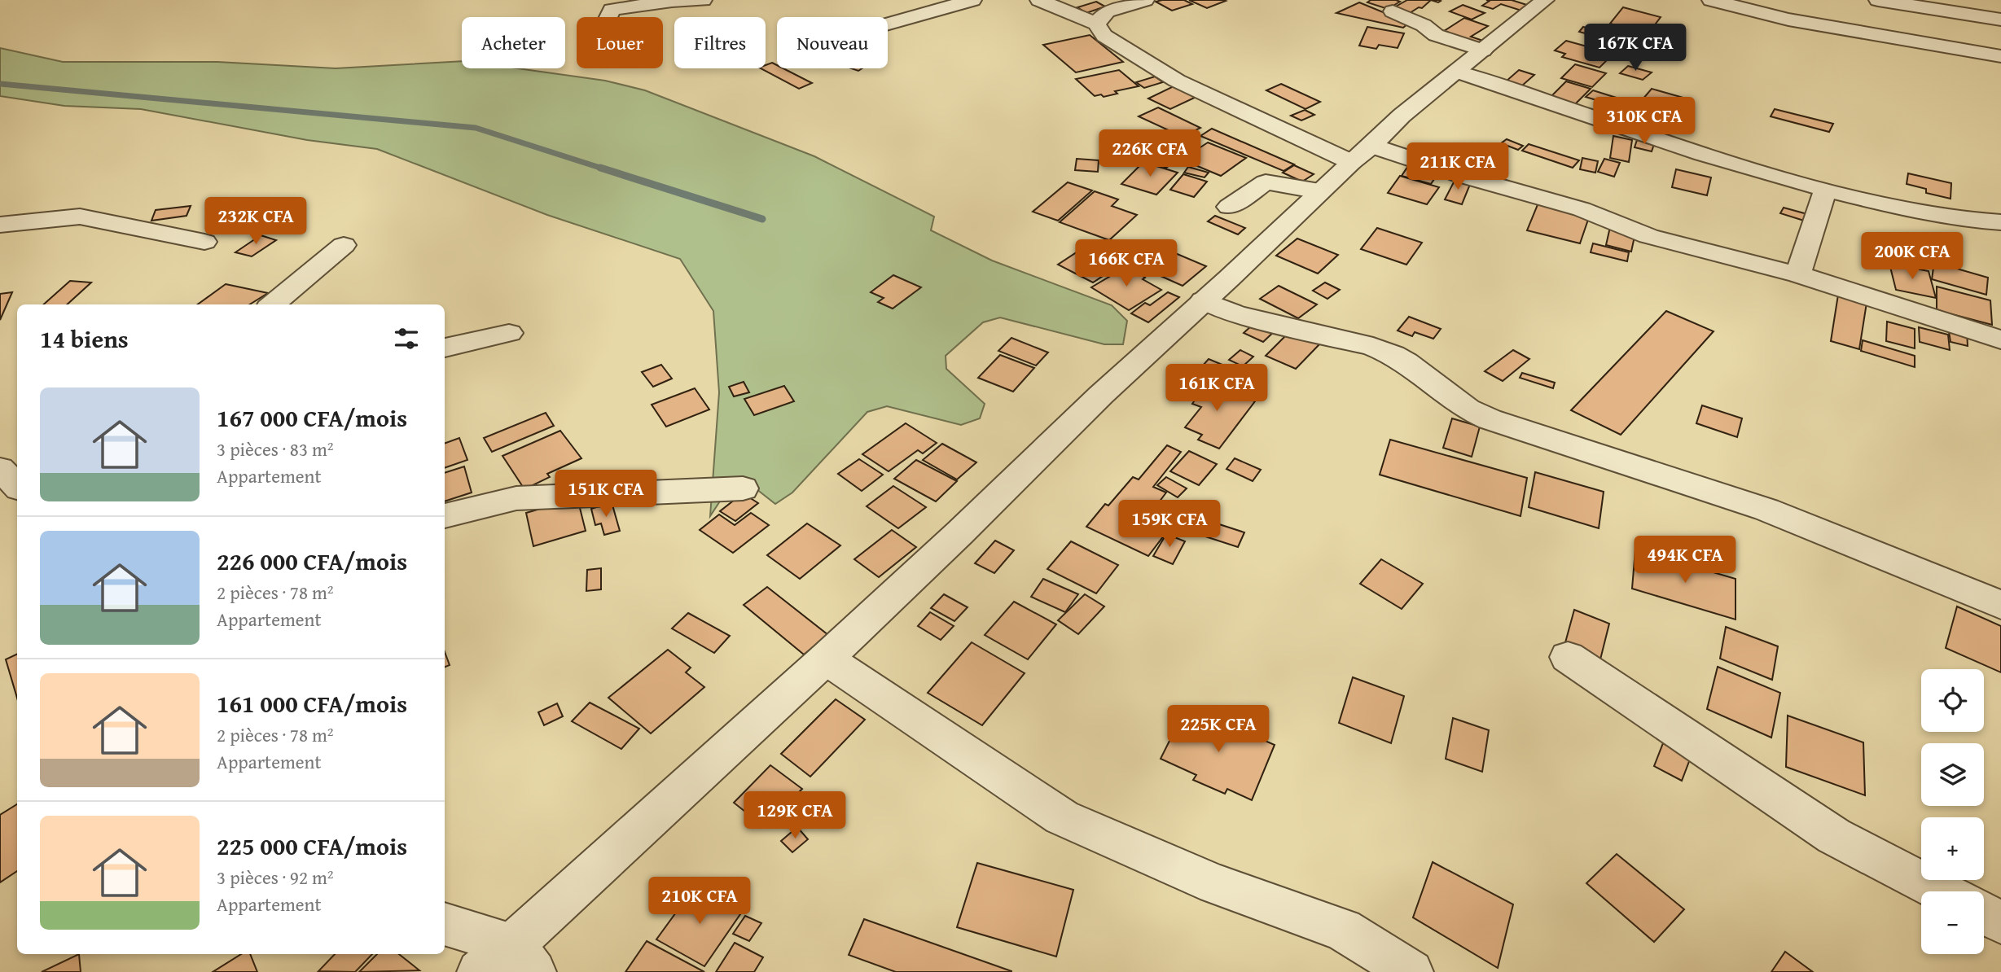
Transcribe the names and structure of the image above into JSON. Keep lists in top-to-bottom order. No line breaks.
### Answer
{"page":{"chip":["Acheter","Louer","Filtres","Nouveau"],"price":["167K CFA","310K CFA","226K CFA","211K CFA","232K CFA","200K CFA","166K CFA","161K CFA","151K CFA","159K CFA","494K CFA","225K CFA","129K CFA","210K CFA"],"heading":"14 biens","list":[{"name":"167 000 CFA/mois","note":"3 pièces · 83 m² · Appartement"},{"name":"226 000 CFA/mois","note":"2 pièces · 78 m² · Appartement"},{"name":"161 000 CFA/mois","note":"2 pièces · 78 m² · Appartement"},{"name":"225 000 CFA/mois","note":"3 pièces · 92 m² · Appartement"}],"map_buttons":["+","−"]}}
